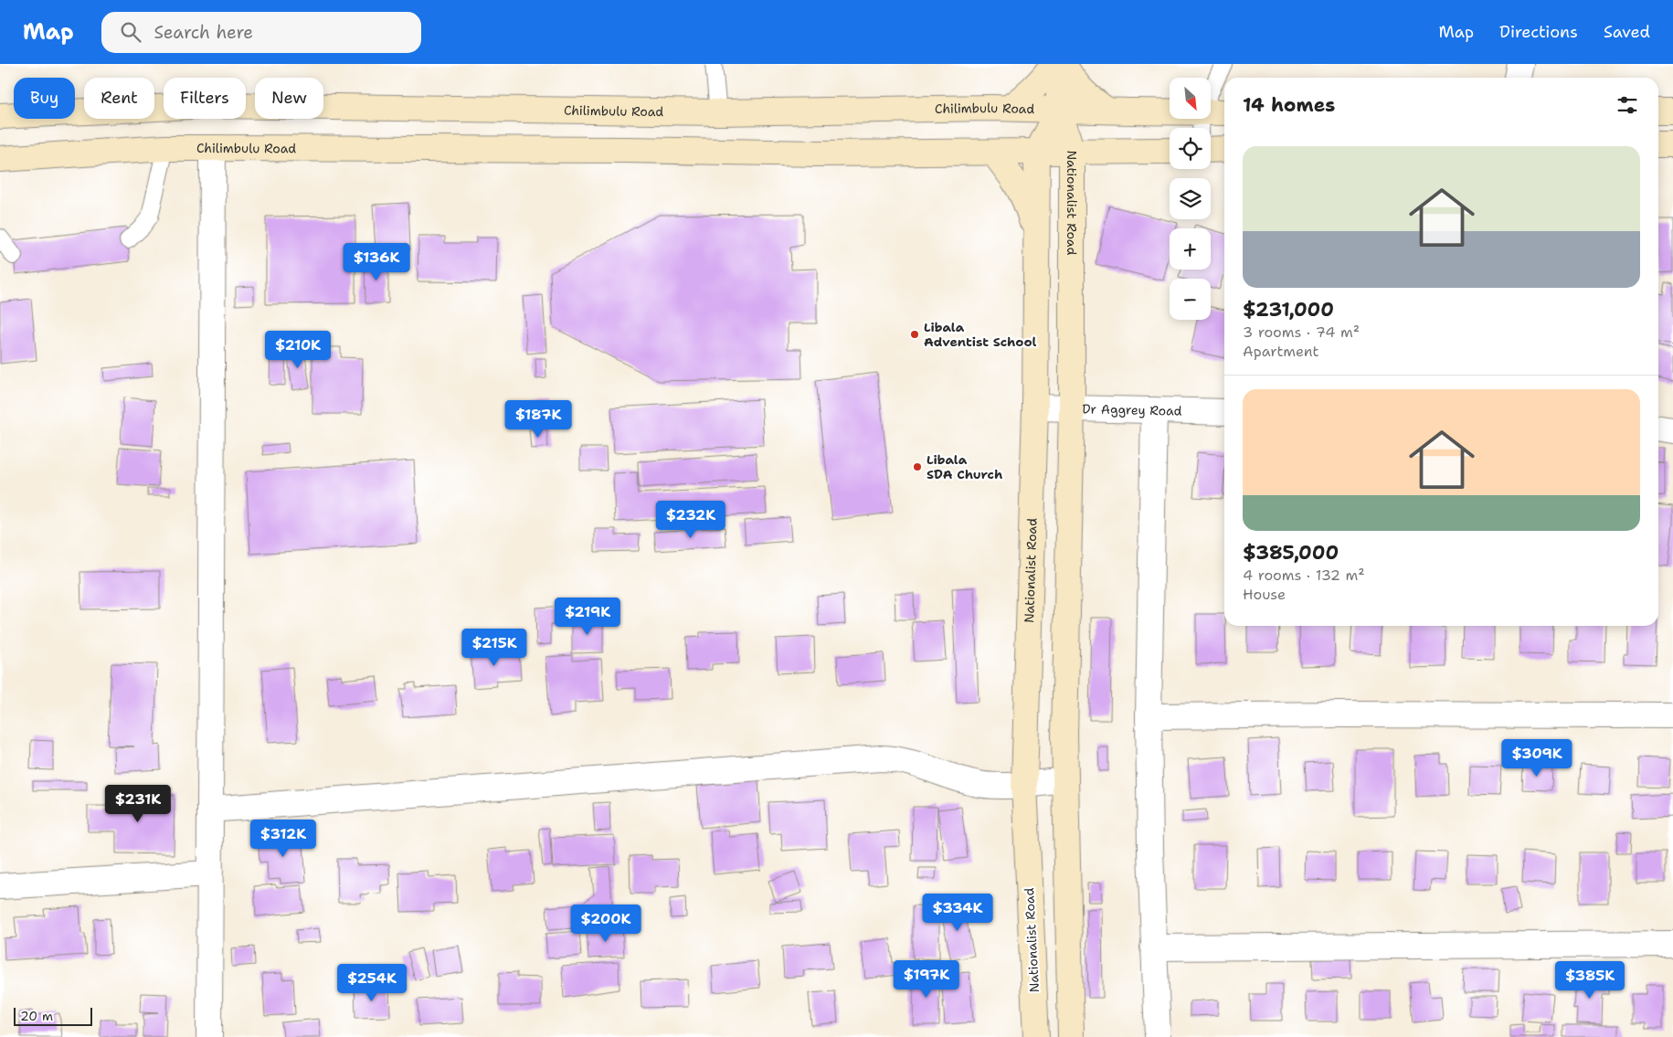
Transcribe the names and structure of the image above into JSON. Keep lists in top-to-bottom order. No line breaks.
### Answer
{"streets":{"main road":["Chilimbulu Road","Nationalist Road"],"street":["Dr Aggrey Road"]},"crossings":[["Chilimbulu Road","Nationalist Road"],["Nationalist Road","Dr Aggrey Road"]],"places":["Libala Adventist School","Libala SDA Church"],"scale_bar":"20 m","north":"bottom right","page":{"header":"Map","search":"Search here","nav":["Map","Directions","Saved"],"map_buttons":["+","−"],"chip":["Buy","Rent","Filters","New"],"heading":"14 homes","list":[{"name":"$231,000","note":"3 rooms · 74 m² · Apartment"},{"name":"$385,000","note":"4 rooms · 132 m² · House"}],"price":["$136K","$210K","$187K","$232K","$219K","$215K","$309K","$231K","$312K","$334K","$200K","$197K","$385K","$254K"],"scale":"20 m"}}
